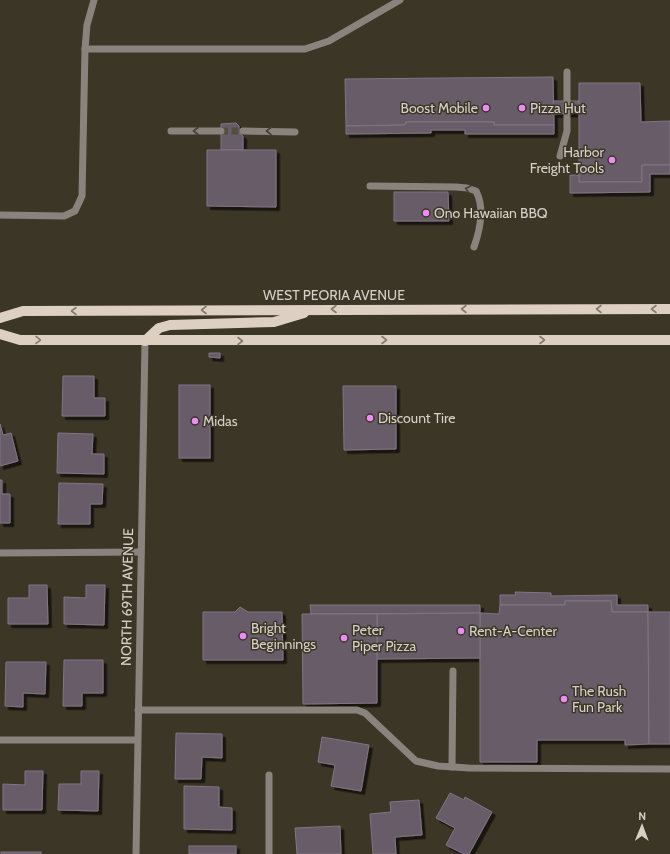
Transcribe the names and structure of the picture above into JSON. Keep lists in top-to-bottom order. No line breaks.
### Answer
{"streets":{"main road":["WEST PEORIA AVENUE"],"street":["NORTH 69TH AVENUE"]},"places":["Boost Mobile","Pizza Hut","Harbor Freight Tools","Ono Hawaiian BBQ","Discount Tire","Midas","Rent-A-Center","Bright Beginnings","Peter Piper Pizza","The Rush Fun Park"],"north":"top"}
